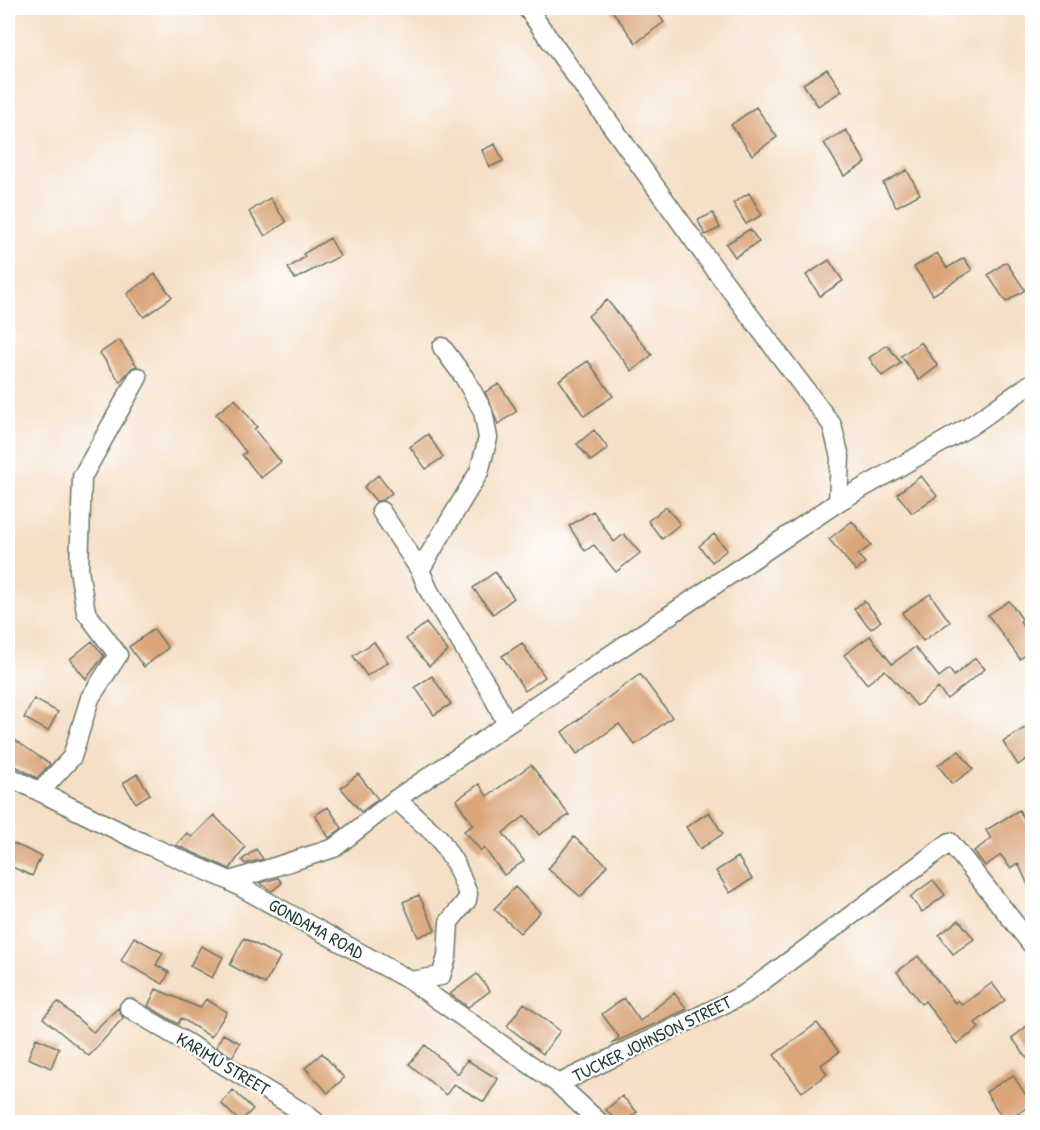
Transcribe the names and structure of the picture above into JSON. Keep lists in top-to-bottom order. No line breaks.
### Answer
{"streets":{"street":["GONDAMA ROAD","TUCKER JOHNSON STREET","KARIMU STREET"]},"crossings":[["GONDAMA ROAD","TUCKER JOHNSON STREET"]]}
